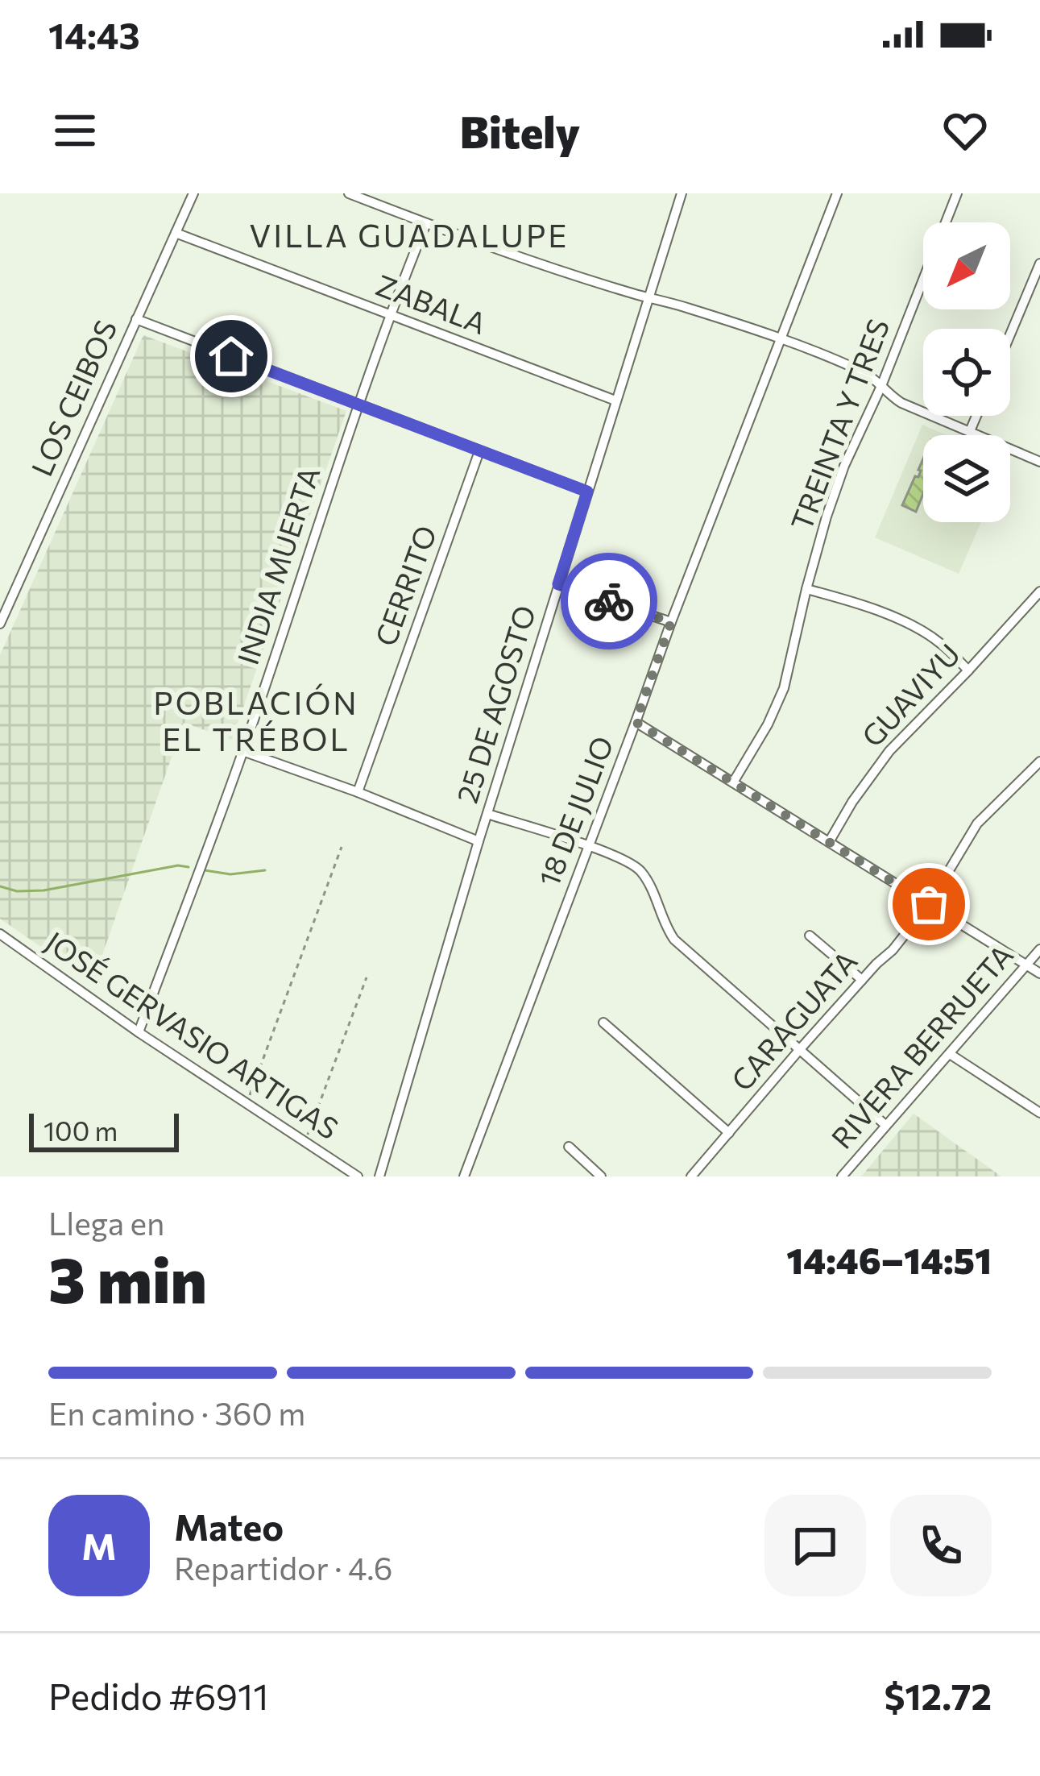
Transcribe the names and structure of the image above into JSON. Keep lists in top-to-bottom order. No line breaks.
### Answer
{"streets":{"street":["ZABALA","LOS CEIBOS","TREINTA Y TRES","INDIA MUERTA","CERRITO","GUAVIYU","25 DE AGOSTO","18 DE JULIO","CARAGUATA","JOSÉ GERVASIO ARTIGAS","RIVERA BERRUETA"]},"crossings":[["ZABALA","LOS CEIBOS"],["ZABALA","INDIA MUERTA"],["ZABALA","25 DE AGOSTO"],["INDIA MUERTA","JOSÉ GERVASIO ARTIGAS"]],"districts":["VILLA GUADALUPE","POBLACIÓN EL TRÉBOL"],"scale_bar":"100 m","north":"bottom left","page":{"status":"14:43","header":"Bitely","scale":"100 m","heading":["3 min","Llega en","14:46–14:51"],"panel":["Mateo","Repartidor · 4.6","Pedido #6911","$12.72"],"bar":"En camino · 360 m","round":"M"}}
